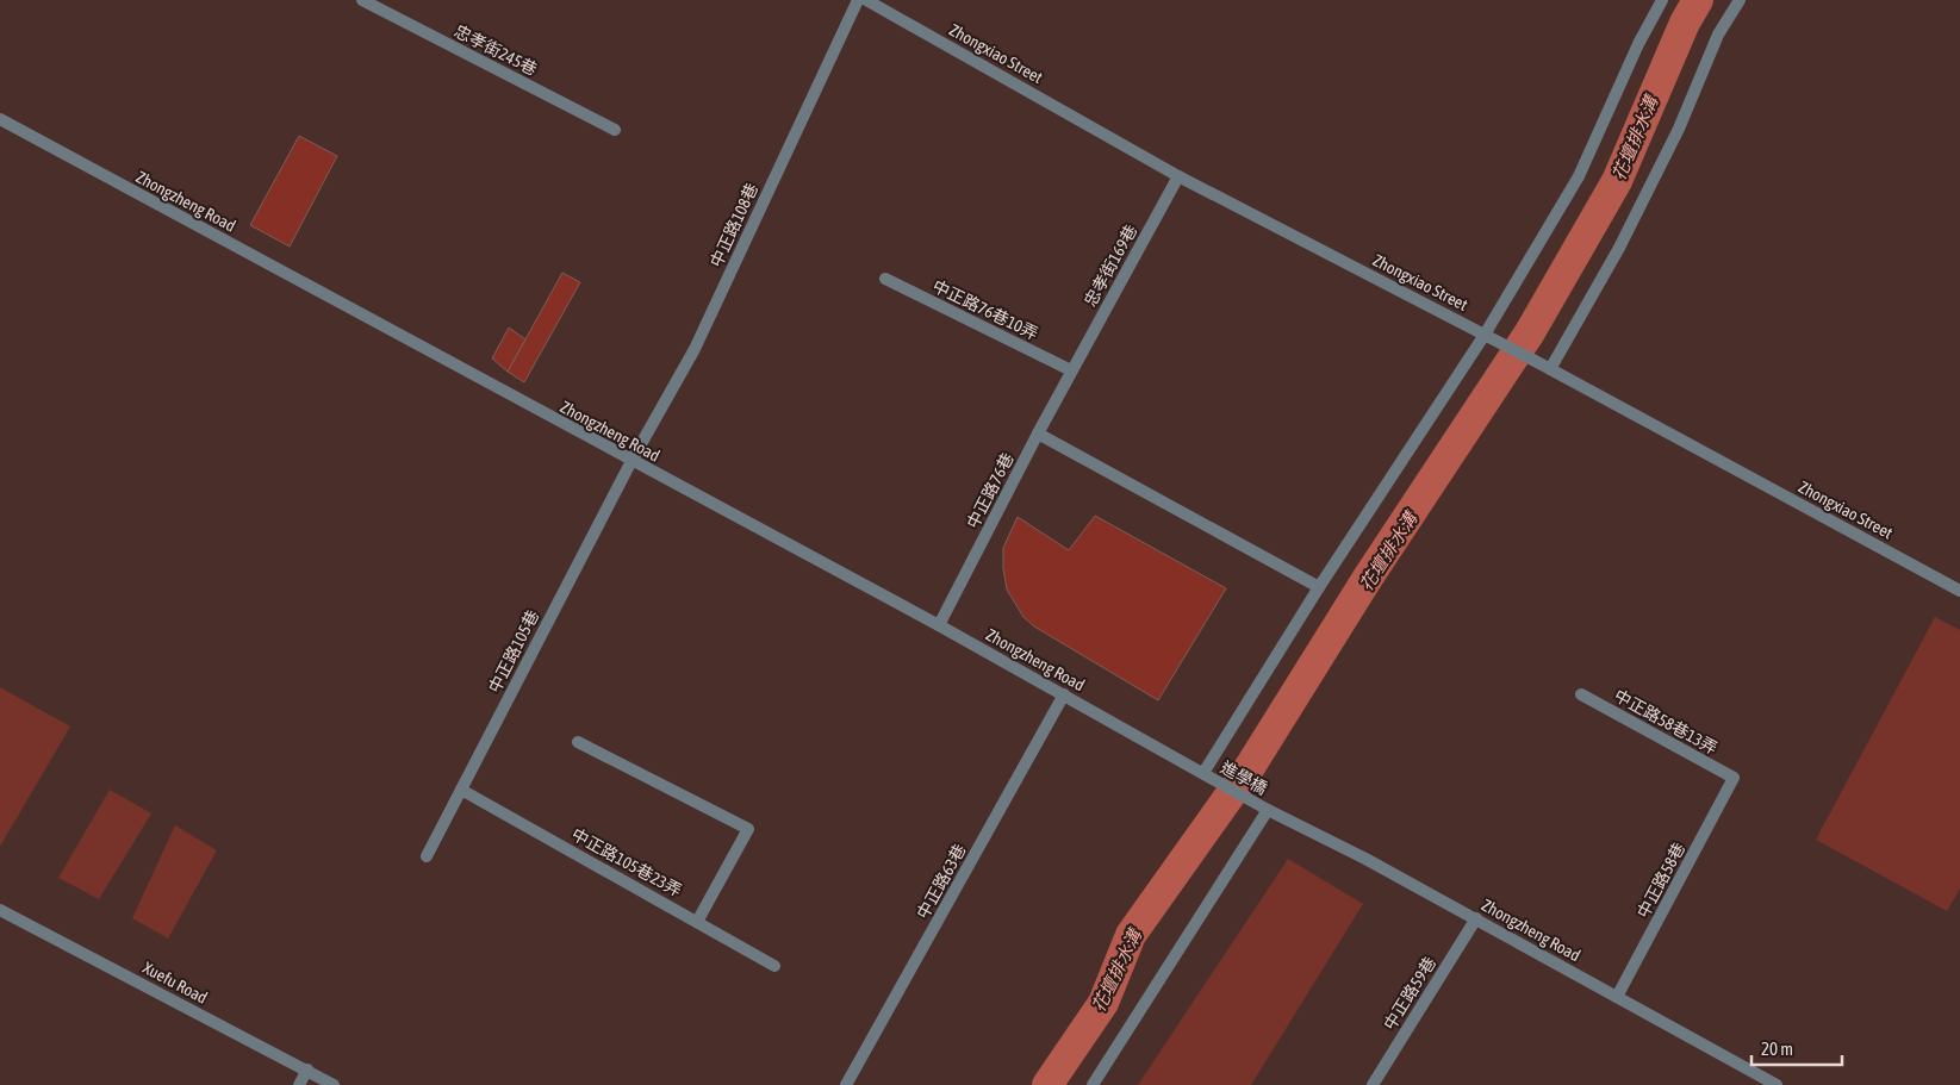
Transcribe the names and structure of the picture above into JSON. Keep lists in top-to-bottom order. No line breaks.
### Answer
{"streets":{"street":["忠孝街245巷","Zhongxiao Street","Zhongzheng Road","中正路108巷","忠孝街169巷","中正路76巷10弄","中正路76巷","中正路105巷","中正路58巷13弄","進學橋","中正路105巷23弄","中正路58巷","中正路63巷","Xuefu Road","中正路59巷"]},"crossings":[["Zhongxiao Street","忠孝街169巷"],["Zhongzheng Road","中正路108巷"],["Zhongzheng Road","中正路76巷"],["Zhongzheng Road","中正路105巷"],["Zhongzheng Road","進學橋"],["Zhongzheng Road","中正路58巷"],["Zhongzheng Road","中正路63巷"],["Zhongzheng Road","中正路59巷"],["中正路108巷","中正路105巷"],["忠孝街169巷","中正路76巷10弄"],["忠孝街169巷","中正路76巷"],["中正路76巷10弄","中正路76巷"],["中正路105巷","中正路105巷23弄"],["中正路58巷13弄","中正路58巷"]],"water":["花壇排水溝"],"scale_bar":"20 m"}
